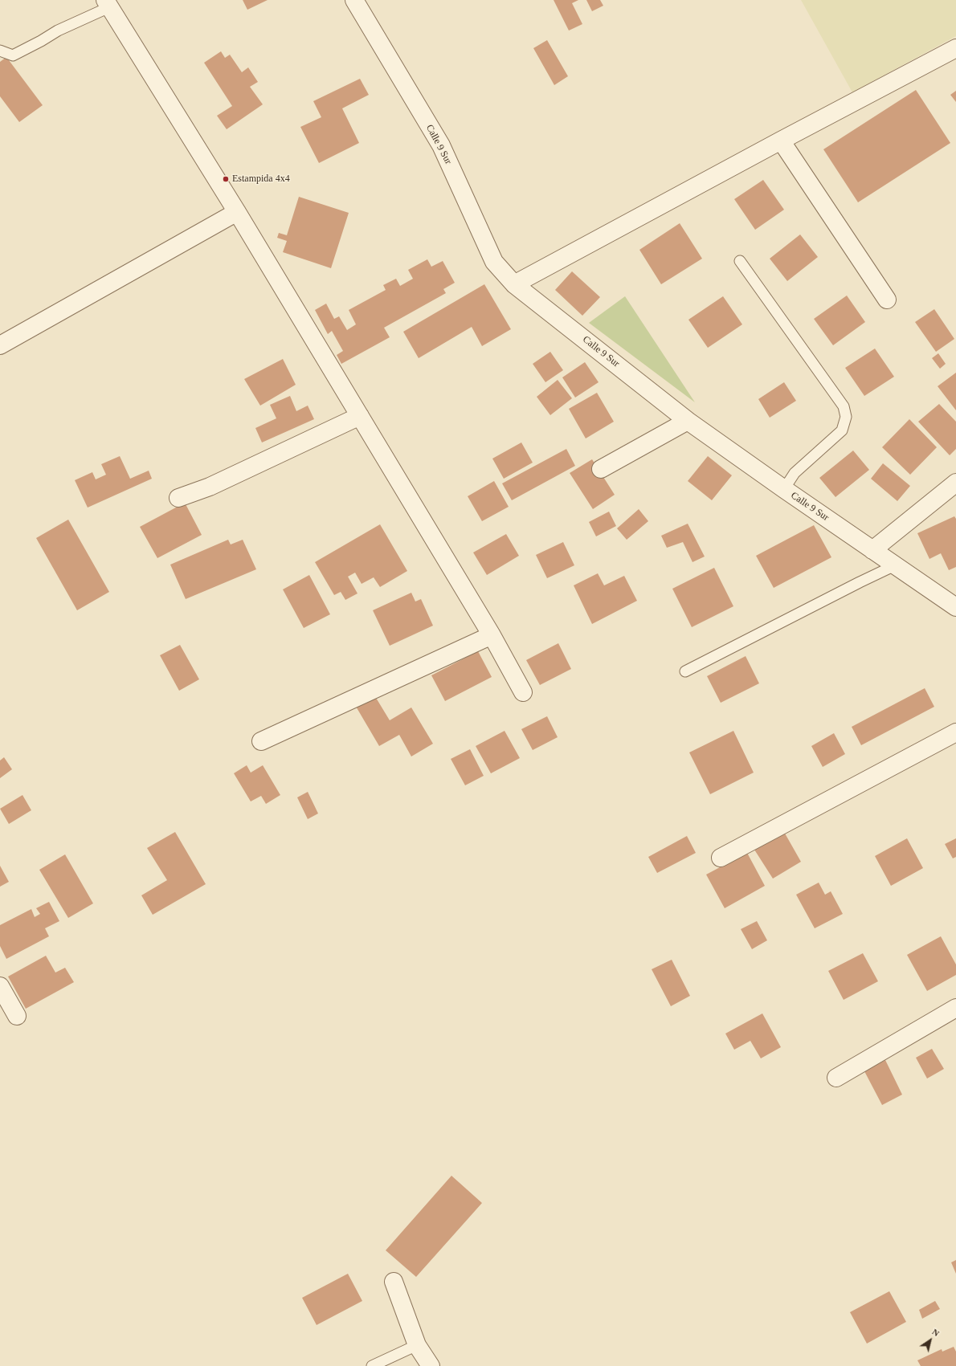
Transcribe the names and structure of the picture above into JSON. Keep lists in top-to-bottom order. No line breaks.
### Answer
{"streets":{"street":["Calle 9 Sur"]},"places":["Estampida 4x4"],"north":"top right"}
